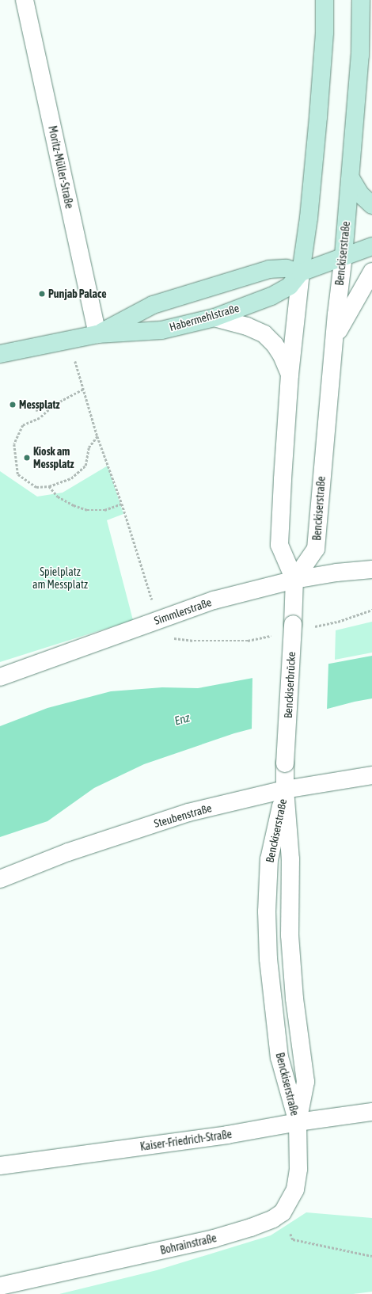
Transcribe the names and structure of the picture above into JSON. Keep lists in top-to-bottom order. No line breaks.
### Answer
{"streets":{"main road":["Benckiserstraße","Habermehlstraße"],"street":["Moritz-Müller-Straße","Simmlerstraße","Benckiserbrücke","Steubenstraße","Kaiser-Friedrich-Straße","Bohrainstraße"]},"crossings":[["Moritz-Müller-Straße","Habermehlstraße"],["Benckiserstraße","Habermehlstraße"],["Benckiserstraße","Simmlerstraße"],["Benckiserstraße","Benckiserbrücke"],["Benckiserstraße","Steubenstraße"],["Benckiserstraße","Kaiser-Friedrich-Straße"],["Benckiserstraße","Bohrainstraße"],["Simmlerstraße","Benckiserbrücke"],["Benckiserbrücke","Steubenstraße"],["Kaiser-Friedrich-Straße","Bohrainstraße"]],"water":["Enz"],"parks":["Spielplatz am Messplatz"],"places":["Punjab Palace","Messplatz","Kiosk am Messplatz"]}
